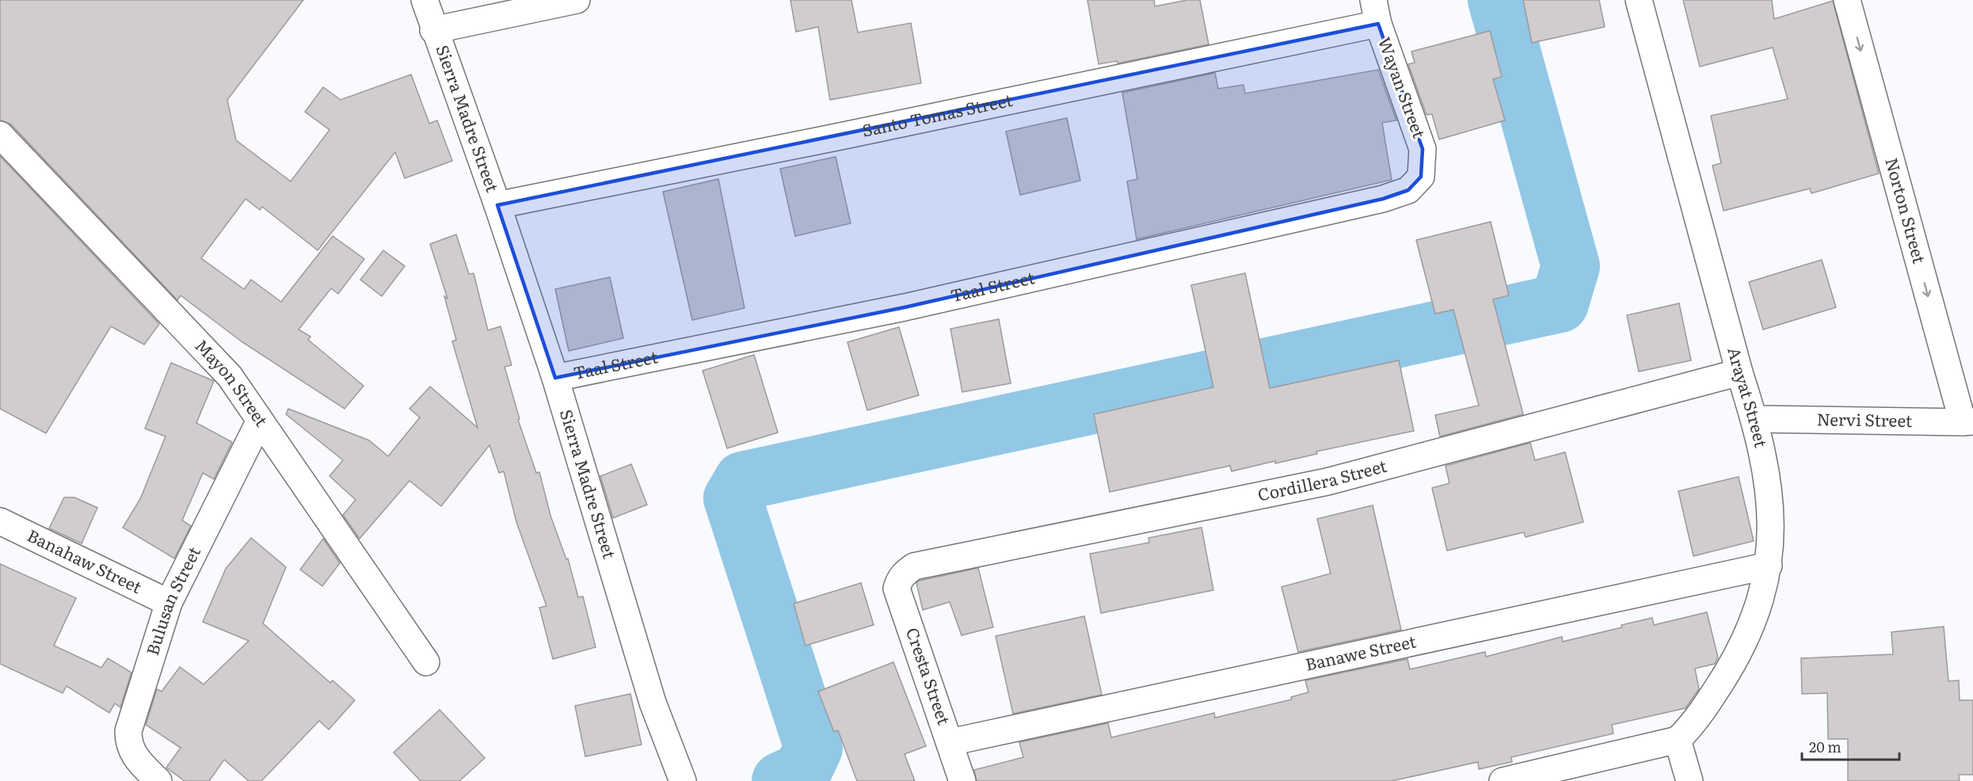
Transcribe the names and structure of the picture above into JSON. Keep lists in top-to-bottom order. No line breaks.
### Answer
{"streets":{"street":["Wayan Street","Santo Tomas Street","Sierra Madre Street","Norton Street","Taal Street","Mayon Street","Arayat Street","Nervi Street","Cordillera Street","Banahaw Street","Bulusan Street","Banawe Street","Cresta Street"]},"crossings":[["Wayan Street","Santo Tomas Street"],["Wayan Street","Taal Street"],["Santo Tomas Street","Sierra Madre Street"],["Sierra Madre Street","Taal Street"],["Norton Street","Nervi Street"],["Mayon Street","Bulusan Street"],["Arayat Street","Nervi Street"],["Arayat Street","Cordillera Street"],["Arayat Street","Banawe Street"],["Cordillera Street","Cresta Street"],["Banahaw Street","Bulusan Street"],["Banawe Street","Cresta Street"]],"one_way":["Norton Street"],"scale_bar":"20 m"}
